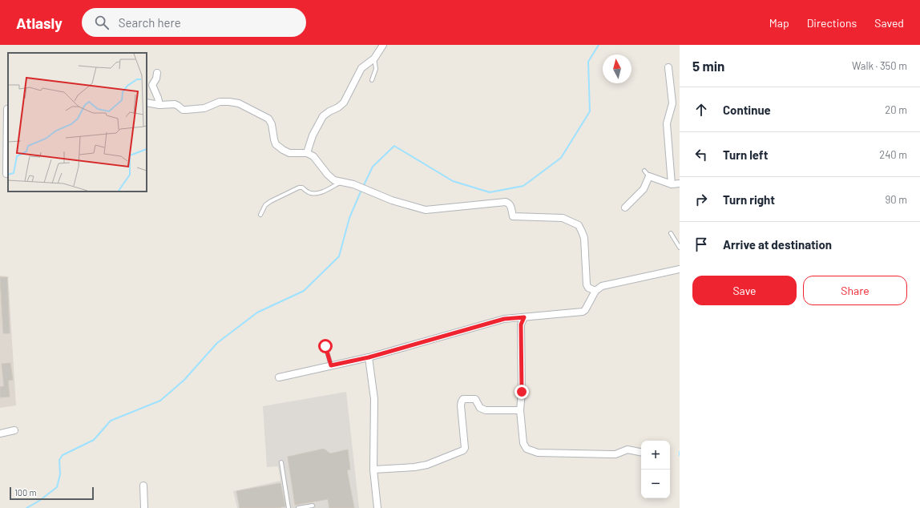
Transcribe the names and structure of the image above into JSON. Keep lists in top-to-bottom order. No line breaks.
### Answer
{"scale_bar":"100 m","north":"top","page":{"header":"Atlasly","search":"Search here","nav":["Map","Directions","Saved"],"heading":["5 min","Walk · 350 m"],"list":[["Continue","20 m"],["Turn left","240 m"],["Turn right","90 m"],"Arrive at destination"],"buttons":["Save","Share"],"map_buttons":["+","−"],"scale":"100 m"}}
